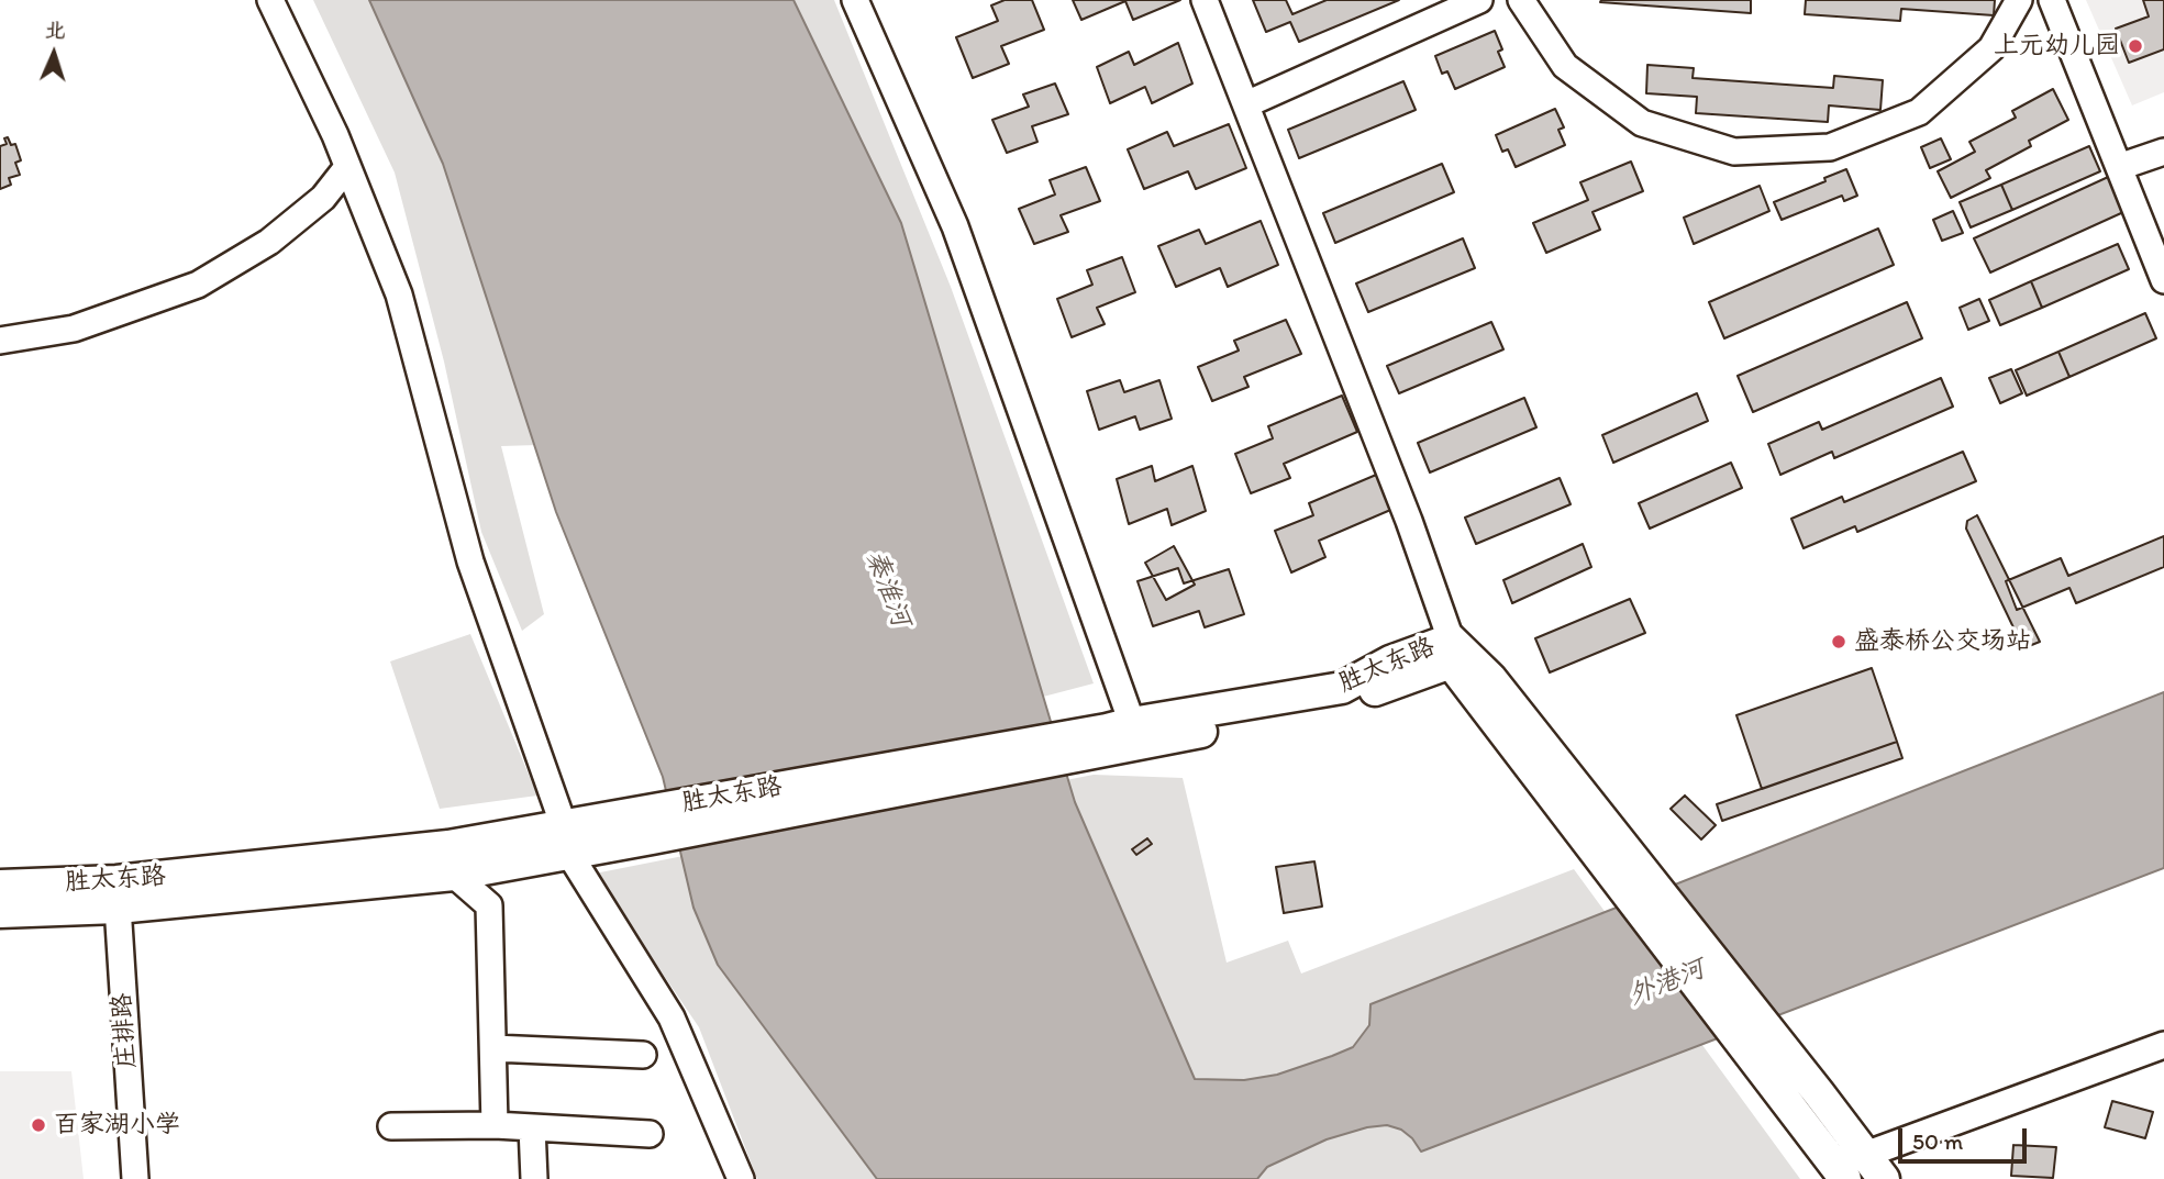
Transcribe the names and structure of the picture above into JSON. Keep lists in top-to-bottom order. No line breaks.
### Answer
{"streets":{"main road":["胜太东路"],"street":["庄排路"]},"crossings":[["胜太东路","庄排路"]],"water":["秦淮河","外港河"],"places":["上元幼儿园","盛泰桥公交场站","百家湖小学"],"scale_bar":"50 m","north":"top"}
